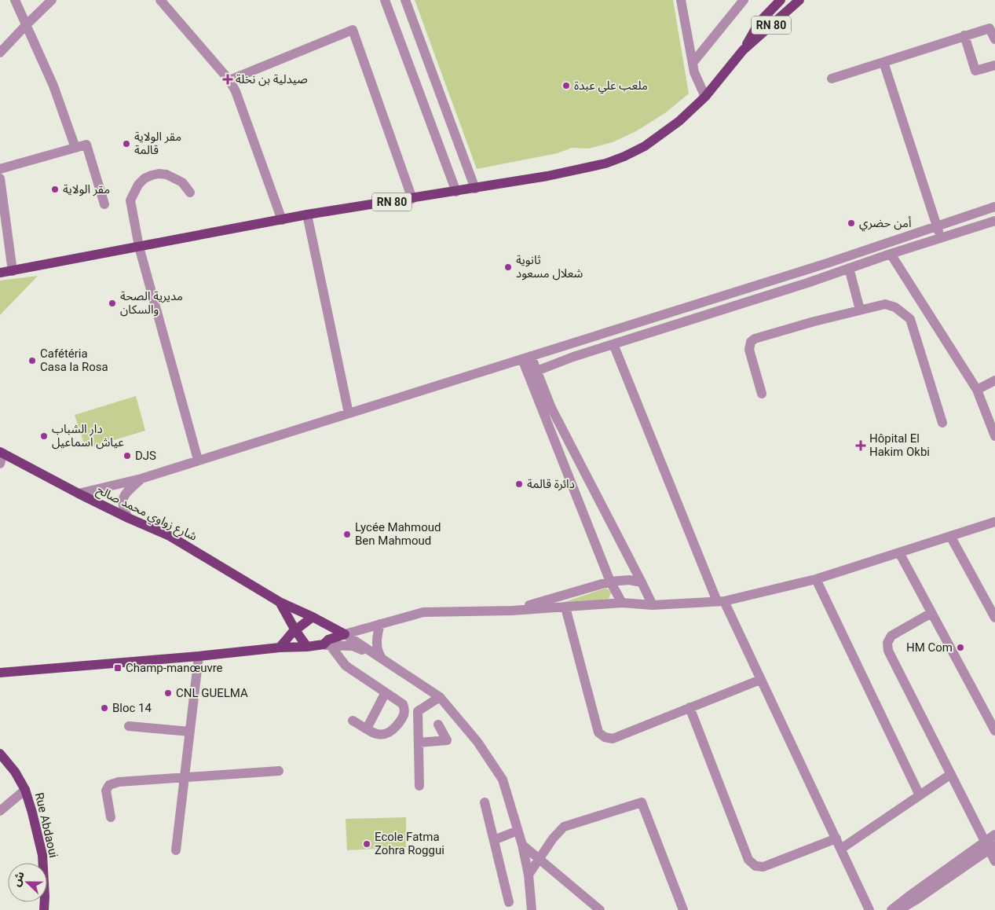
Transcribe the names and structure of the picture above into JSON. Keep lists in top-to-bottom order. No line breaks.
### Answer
{"streets":{"main road":["RN 80","شارع زواوي محمد صالح","Rue Abdaoui"]},"places":{"health":["صيدلية بن نخلة","Hôpital El Hakim Okbi"],"other":["ملعب علي عبدة","مقر الولاية قالمة","مقر الولاية","أمن حضري","ثانوية شعلال مسعود","مديرية الصحة والسكان","Cafétéria Casa la Rosa","دار الشباب عياش اسماعيل","DJS","دائرة قالمة","Lycée Mahmoud Ben Mahmoud","HM Com","CNL GUELMA","Bloc 14","Ecole Fatma Zohra Roggui"],"transit":["Champ-manœuvre"]},"north":"left"}
